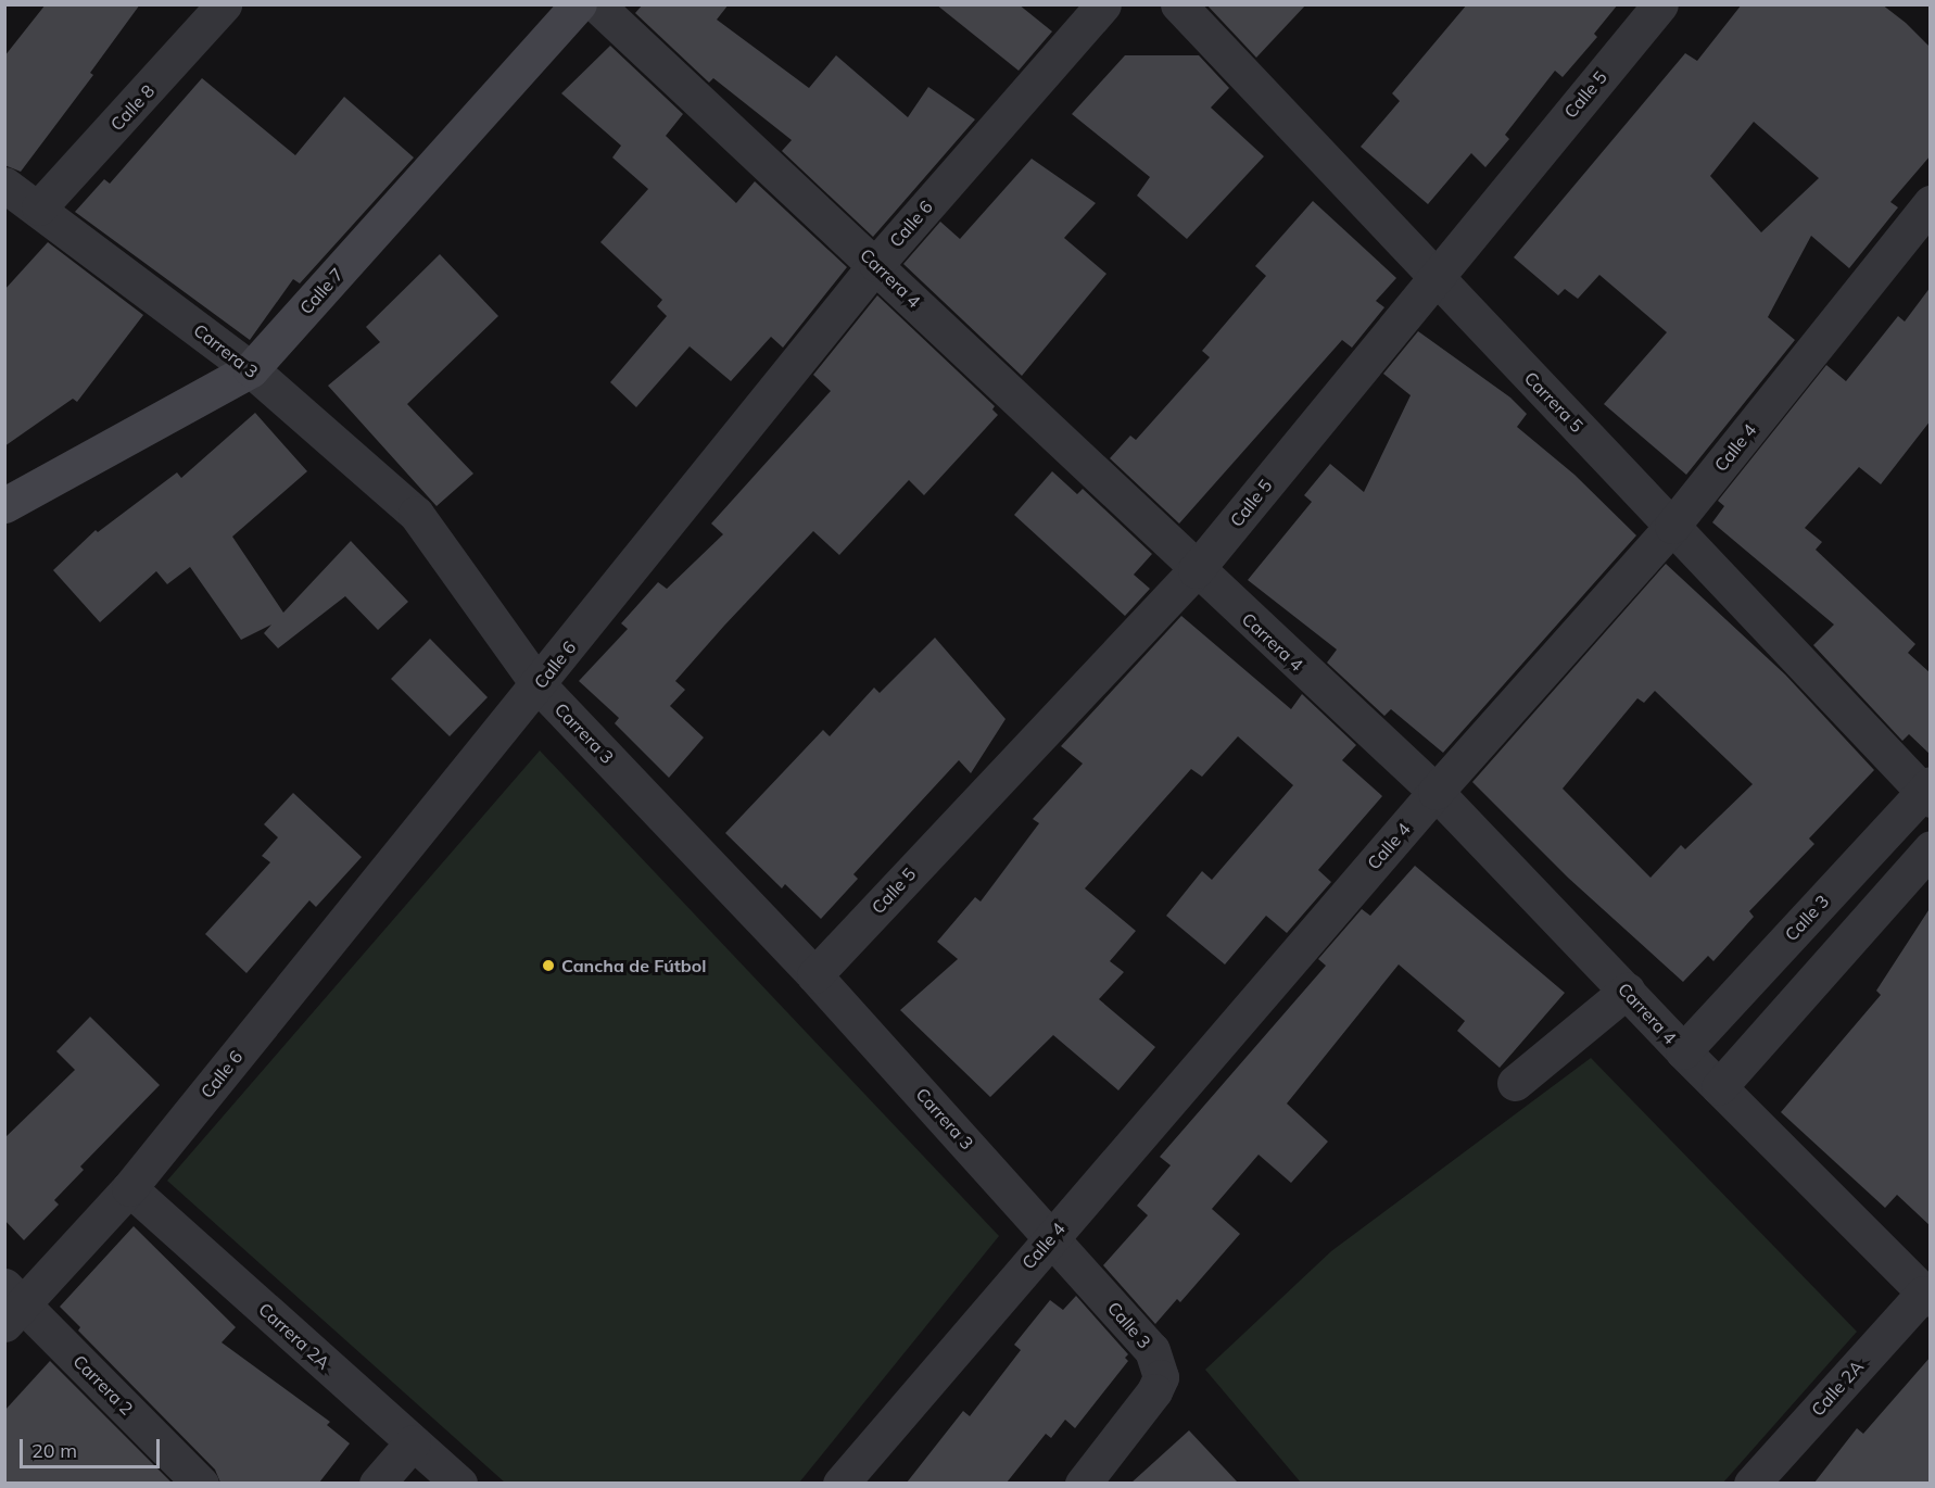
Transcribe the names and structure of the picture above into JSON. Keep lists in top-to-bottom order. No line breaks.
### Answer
{"streets":{"street":["Calle 5","Calle 8","Calle 6","Carrera 4","Calle 7","Carrera 3","Carrera 5","Calle 4","Calle 3","Carrera 2A","Carrera 2","Calle 2A"]},"crossings":[["Calle 5","Carrera 4"],["Calle 5","Carrera 3"],["Calle 5","Carrera 5"],["Calle 8","Carrera 3"],["Calle 6","Carrera 4"],["Calle 6","Carrera 3"],["Calle 6","Carrera 2A"],["Calle 6","Carrera 2"],["Carrera 4","Calle 4"],["Carrera 4","Calle 3"],["Carrera 4","Calle 2A"],["Calle 7","Carrera 3"],["Carrera 3","Calle 4"],["Carrera 3","Calle 3"],["Carrera 5","Calle 4"],["Carrera 5","Calle 3"],["Calle 4","Calle 3"]],"places":["Cancha de Fútbol"],"scale_bar":"20 m"}
